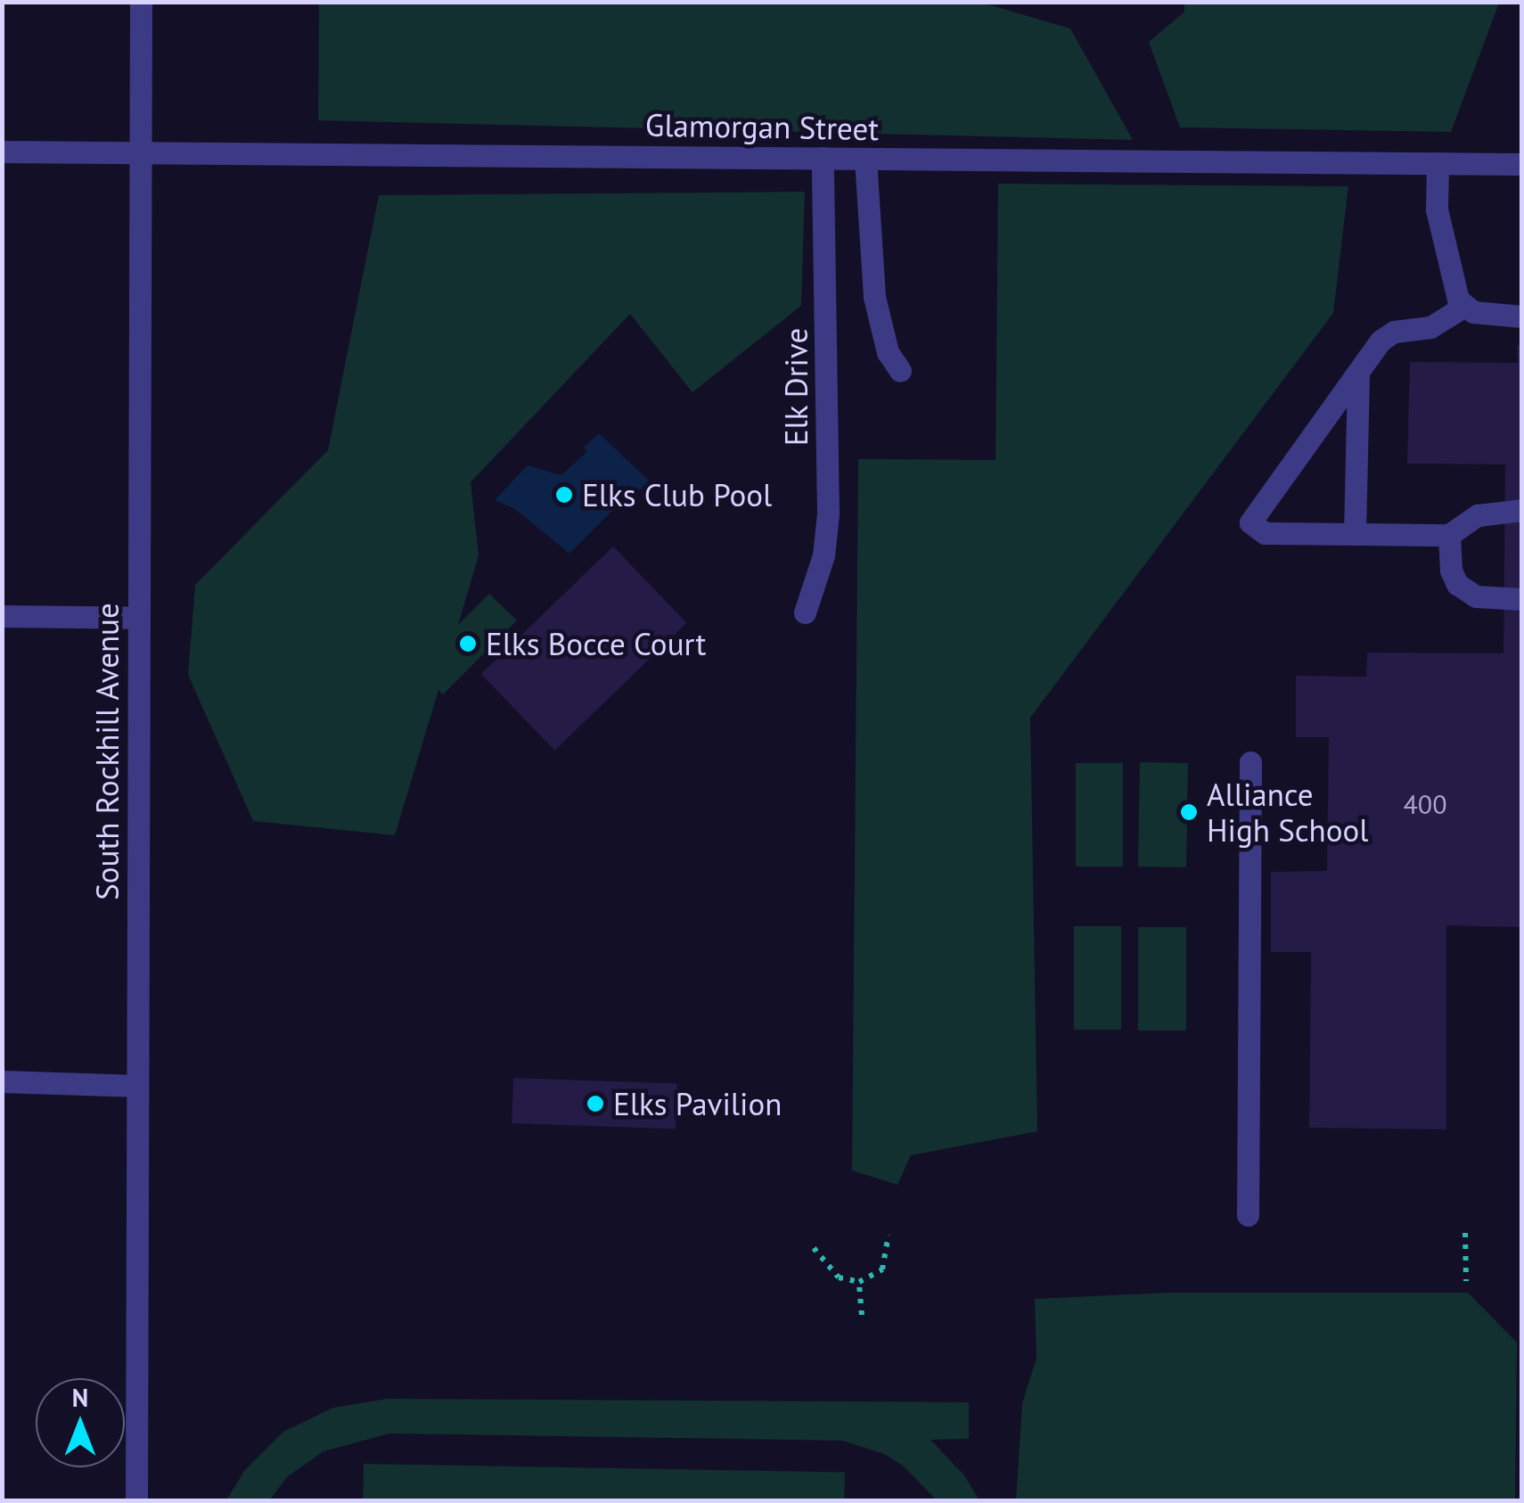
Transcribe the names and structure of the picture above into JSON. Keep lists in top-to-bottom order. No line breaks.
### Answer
{"streets":{"street":["Glamorgan Street","Elk Drive","South Rockhill Avenue"]},"crossings":[["Glamorgan Street","Elk Drive"],["Glamorgan Street","South Rockhill Avenue"]],"places":["Elks Club Pool","Elks Bocce Court","Alliance High School","Elks Pavilion"],"house_numbers":["400"],"north":"top"}
